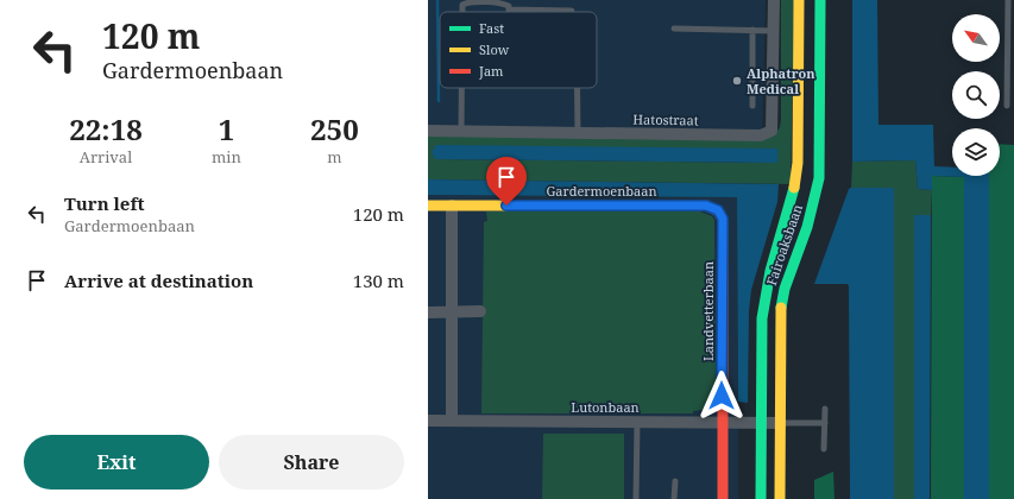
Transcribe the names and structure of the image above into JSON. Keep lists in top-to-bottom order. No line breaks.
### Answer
{"streets":{"main road":["Gardermoenbaan","Fairoaksbaan","Landvetterbaan"],"street":["Hatostraat","Lutonbaan"]},"crossings":[["Gardermoenbaan","Landvetterbaan"],["Fairoaksbaan","Lutonbaan"],["Landvetterbaan","Lutonbaan"]],"places":["Alphatron Medical"],"legend":["Fast","Slow","Jam"],"north":"top left","page":{"turn":["120 m","Gardermoenbaan"],"eta":["22:18","Arrival","1","min","250","m"],"list":[{"name":"Turn left","note":"Gardermoenbaan","value":"120 m"},{"name":"Arrive at destination","value":"130 m"}],"buttons":["Exit","Share"]}}
